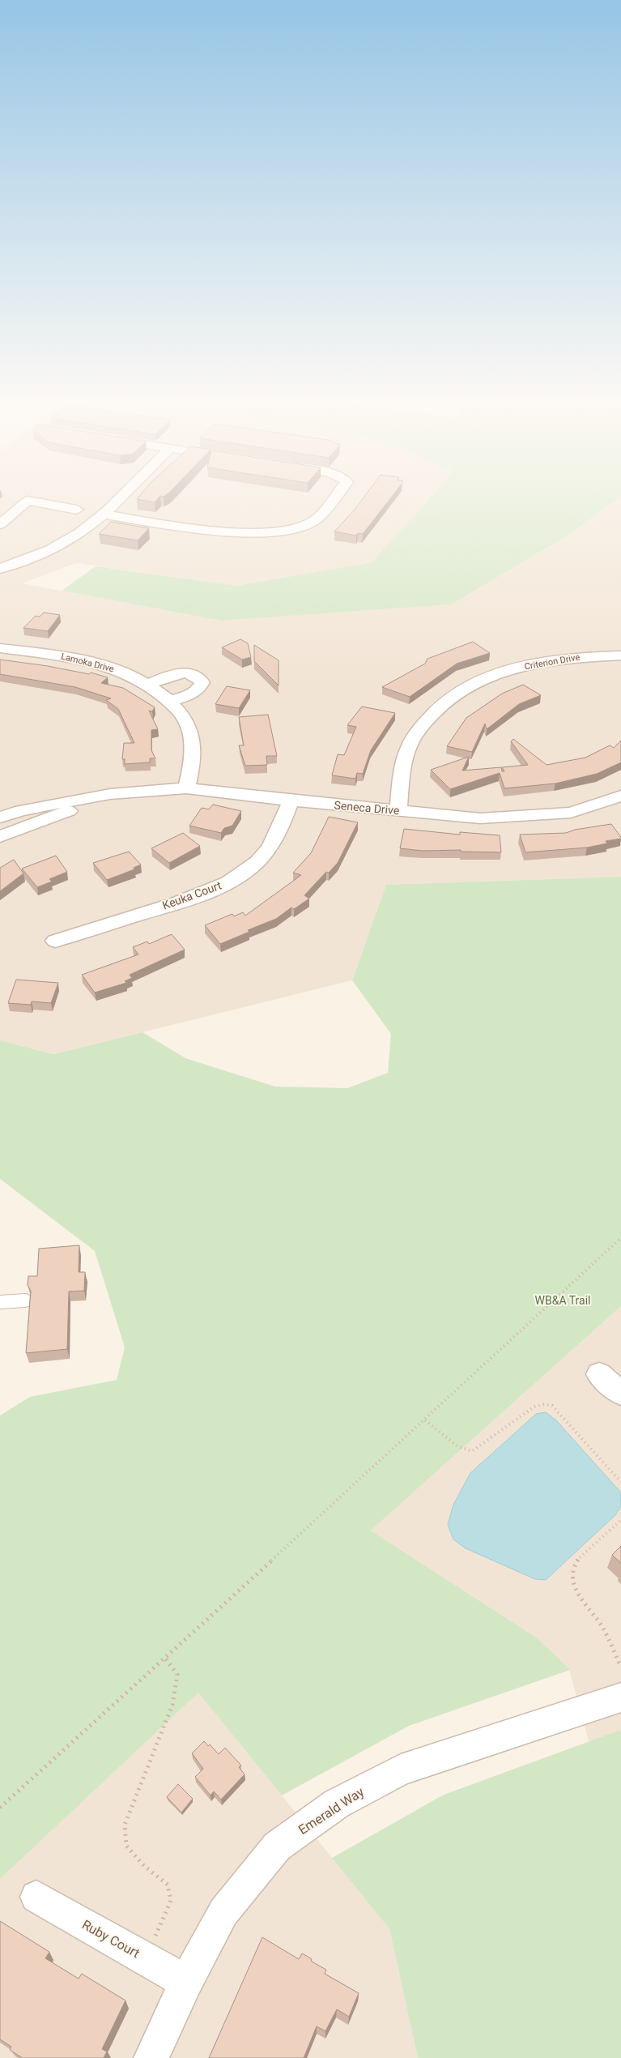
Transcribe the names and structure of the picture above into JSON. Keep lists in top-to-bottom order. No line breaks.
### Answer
{"streets":{"street":["Criterion Drive","Lamoka Drive","Seneca Drive","Keuka Court","Emerald Way","Ruby Court"]},"crossings":[["Criterion Drive","Seneca Drive"],["Lamoka Drive","Seneca Drive"],["Seneca Drive","Keuka Court"],["Emerald Way","Ruby Court"]],"parks":["WB&A Trail"]}
